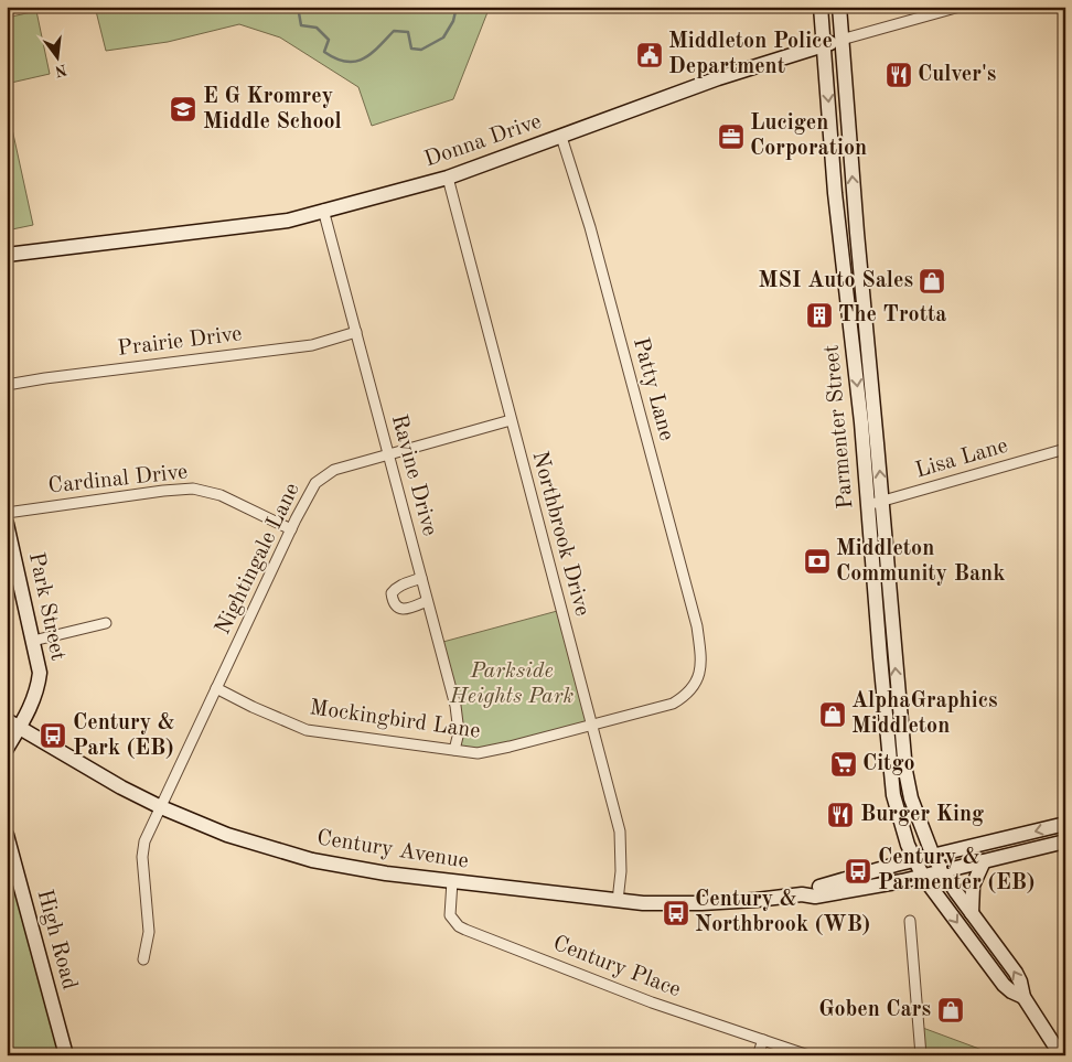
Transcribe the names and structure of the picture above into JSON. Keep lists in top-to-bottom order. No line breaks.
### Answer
{"streets":{"street":["Donna Drive","Prairie Drive","Patty Lane","Parmenter Street","Lisa Lane","Ravine Drive","Cardinal Drive","Northbrook Drive","Nightingale Lane","Park Street","Mockingbird Lane","Century Avenue","High Road","Century Place"]},"crossings":[["Donna Drive","Patty Lane"],["Donna Drive","Parmenter Street"],["Donna Drive","Ravine Drive"],["Donna Drive","Northbrook Drive"],["Prairie Drive","Ravine Drive"],["Patty Lane","Mockingbird Lane"],["Parmenter Street","Lisa Lane"],["Parmenter Street","Century Avenue"],["Ravine Drive","Nightingale Lane"],["Ravine Drive","Mockingbird Lane"],["Cardinal Drive","Nightingale Lane"],["Northbrook Drive","Nightingale Lane"],["Northbrook Drive","Mockingbird Lane"],["Northbrook Drive","Century Avenue"],["Nightingale Lane","Mockingbird Lane"],["Nightingale Lane","Century Avenue"],["Park Street","Century Avenue"],["Century Avenue","Century Place"]],"parks":["Parkside Heights Park"],"places":{"public building":["Middleton Police Department"],"restaurant":["Culver's","Burger King"],"school or university":["E G Kromrey Middle School"],"office":["Lucigen Corporation"],"shop":["MSI Auto Sales","AlphaGraphics Middleton","Goben Cars"],"building":["The Trotta"],"bank":["Middleton Community Bank"],"bus stop":["Century & Park (EB)","Century & Parmenter (EB)","Century & Northbrook (WB)"],"supermarket":["Citgo"]},"north":"bottom"}
